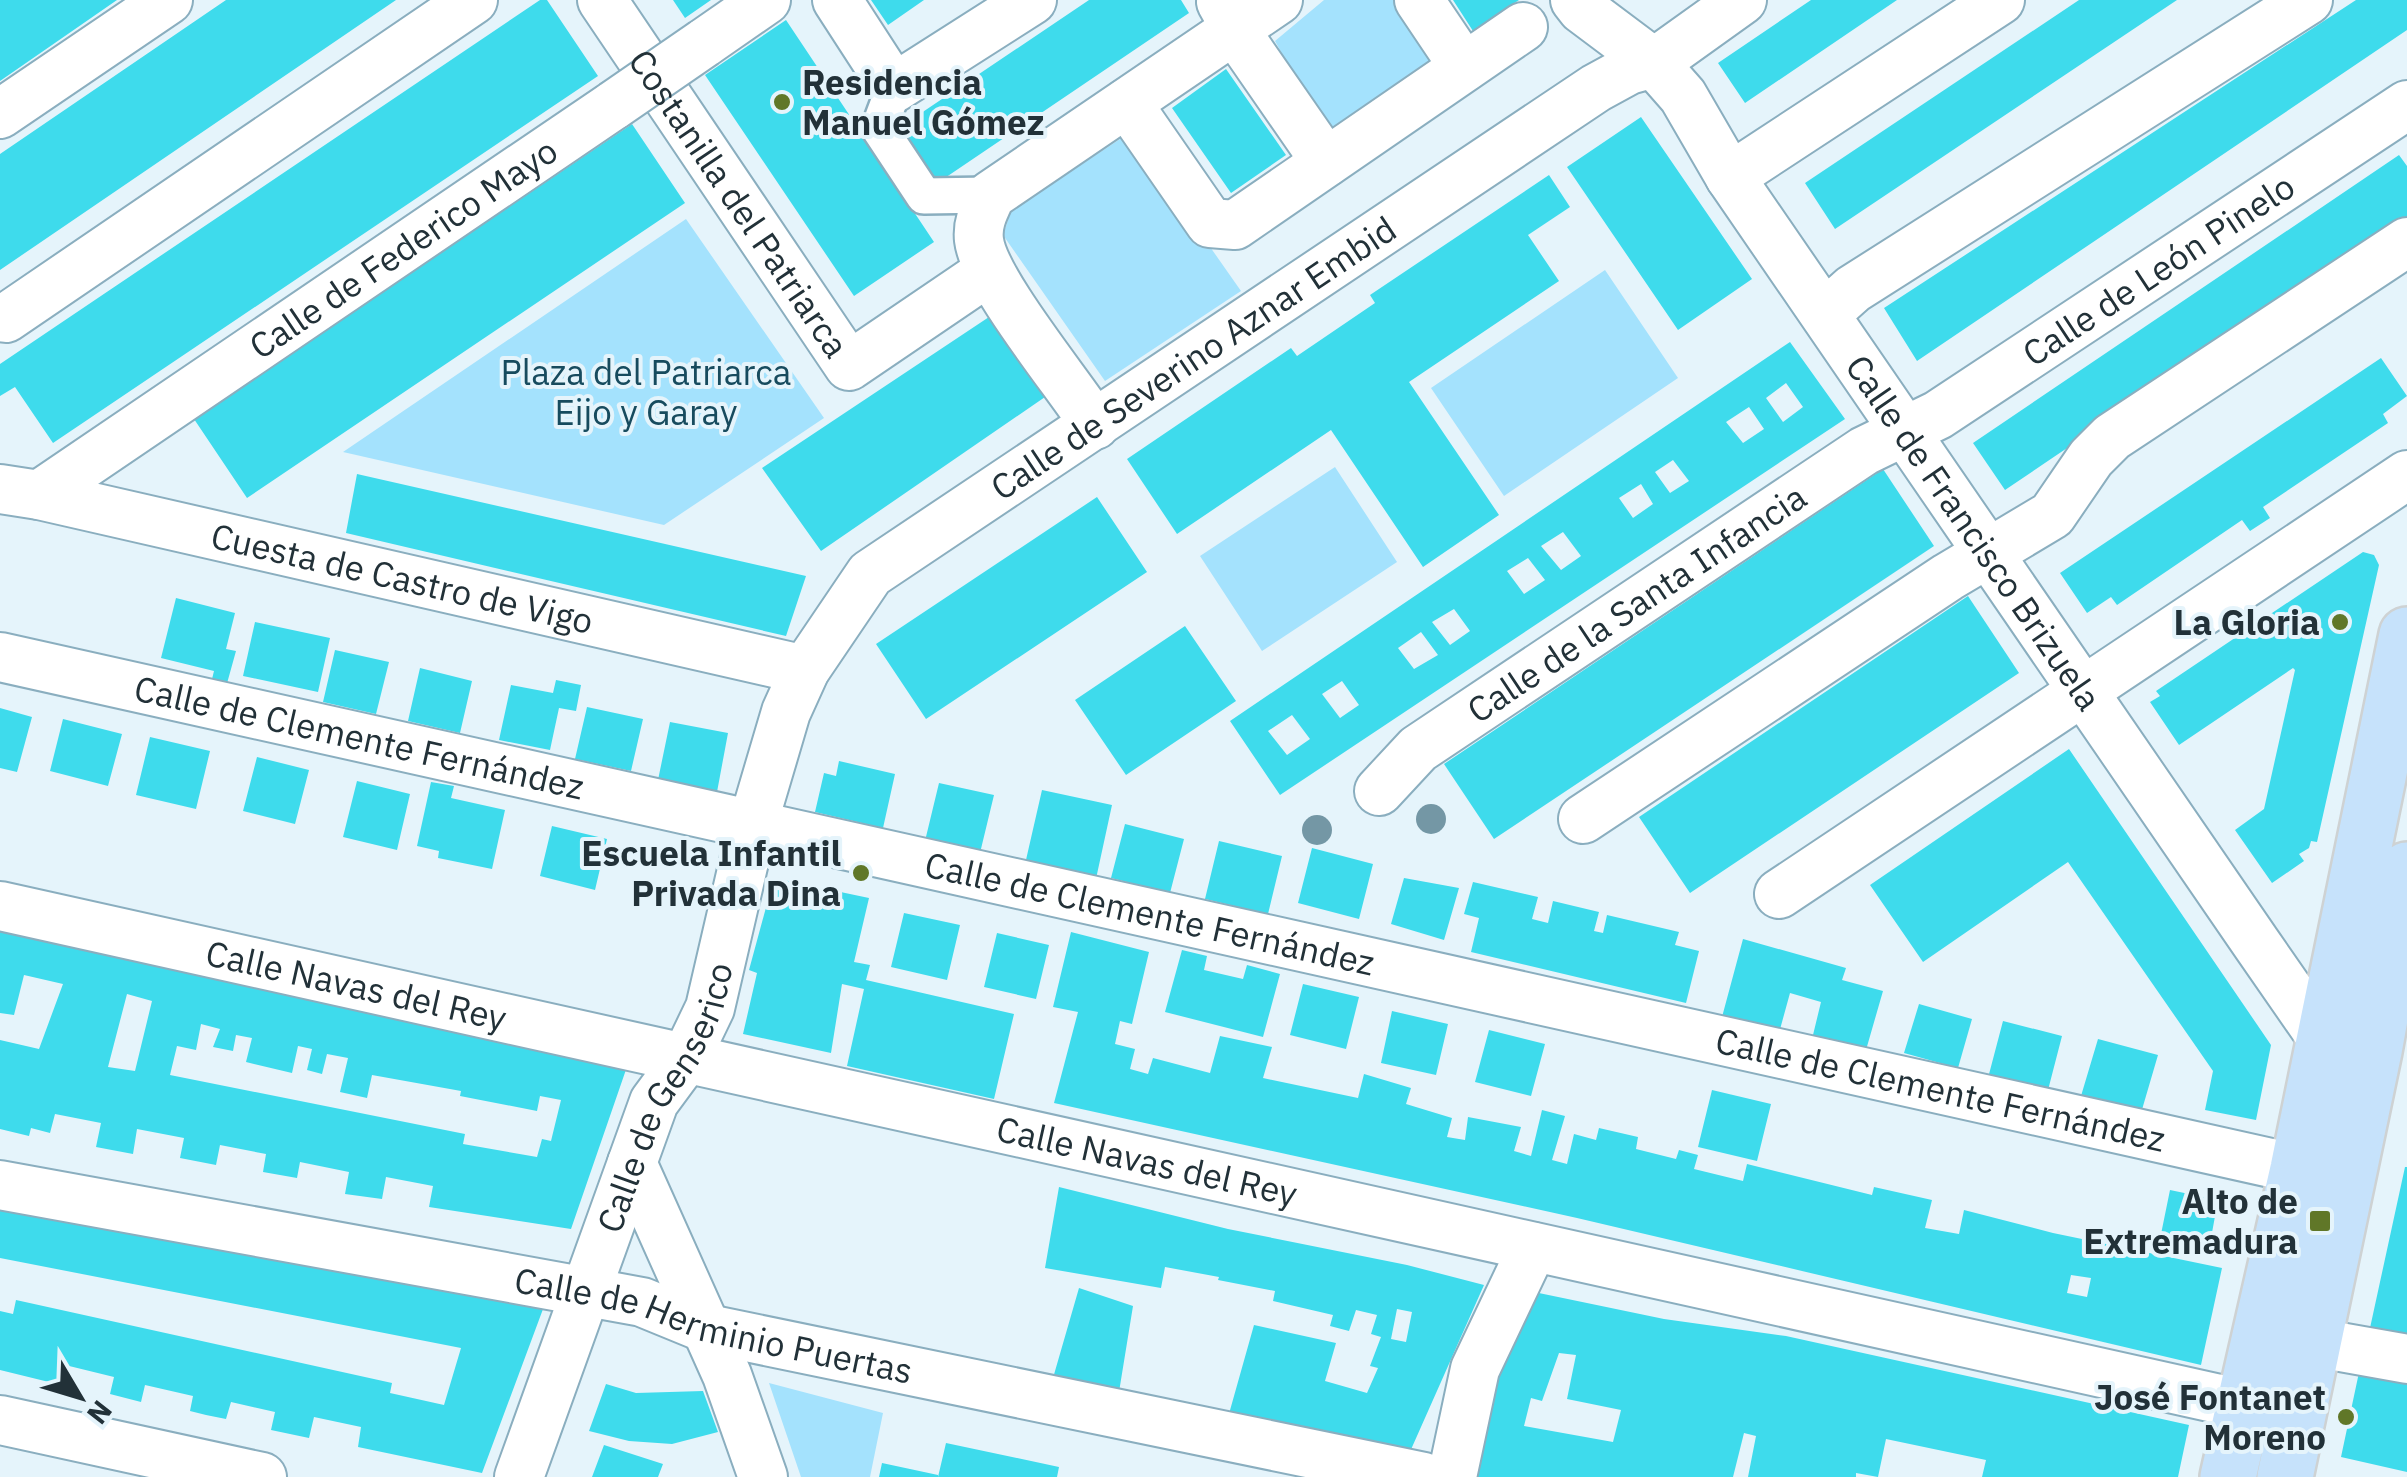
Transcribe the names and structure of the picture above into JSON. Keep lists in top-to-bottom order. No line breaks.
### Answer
{"streets":{"street":["Costanilla del Patriarca","Calle de Federico Mayo","Calle de León Pinelo","Calle de Severino Aznar Embid","Calle de Francisco Brizuela","Cuesta de Castro de Vigo","Calle de la Santa Infancia","Calle de Clemente Fernández","Calle Navas del Rey","Calle de Genserico","Calle de Herminio Puertas"]},"crossings":[["Calle de Federico Mayo","Cuesta de Castro de Vigo"],["Calle de León Pinelo","Calle de Francisco Brizuela"],["Calle de León Pinelo","Calle de la Santa Infancia"],["Calle de Severino Aznar Embid","Calle de Francisco Brizuela"],["Calle de Severino Aznar Embid","Cuesta de Castro de Vigo"],["Calle de Severino Aznar Embid","Calle de Genserico"],["Calle de Francisco Brizuela","Calle de la Santa Infancia"],["Cuesta de Castro de Vigo","Calle de Genserico"],["Calle de Clemente Fernández","Calle de Genserico"],["Calle Navas del Rey","Calle de Genserico"],["Calle de Genserico","Calle de Herminio Puertas"]],"parks":["Plaza del Patriarca Eijo y Garay"],"places":{"other":["Residencia Manuel Gómez","La Gloria","Escuela Infantil Privada Dina","José Fontanet Moreno"],"transit":["Alto de Extremadura"]},"north":"bottom right"}
